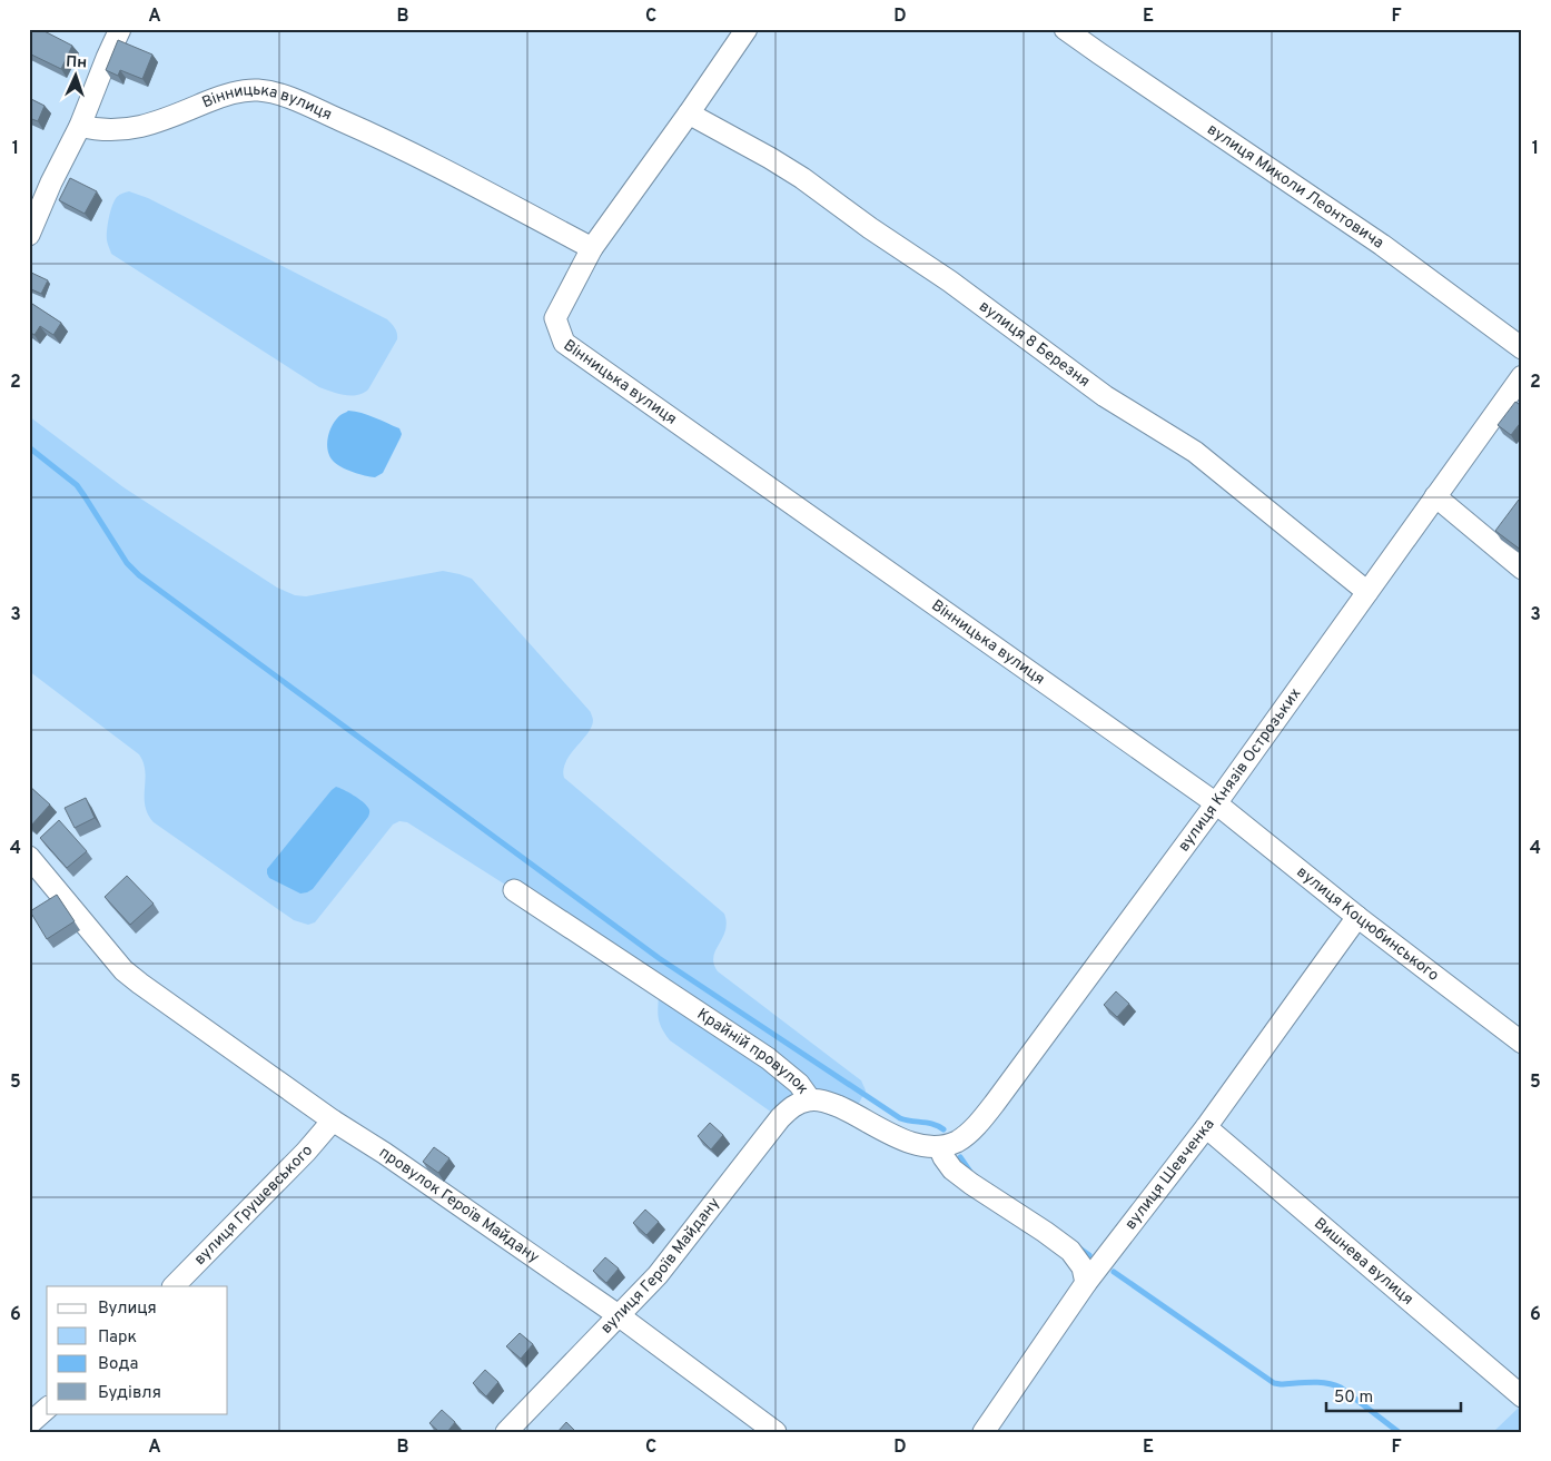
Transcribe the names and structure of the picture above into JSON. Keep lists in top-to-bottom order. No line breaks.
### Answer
{"streets":{"street":["Вінницька вулиця","вулиця Миколи Леонтовича","вулиця 8 Березня","вулиця Князів Острозьких","вулиця Коцюбинського","Крайній провулок","вулиця Шевченка","вулиця Грушевського","провулок Героїв Майдану","Вишнева вулиця","вулиця Героїв Майдану"]},"crossings":[["Вінницька вулиця","вулиця Князів Острозьких"],["Вінницька вулиця","вулиця Коцюбинського"],["вулиця 8 Березня","вулиця Князів Острозьких"],["вулиця Князів Острозьких","вулиця Коцюбинського"],["вулиця Князів Острозьких","Крайній провулок"],["вулиця Коцюбинського","вулиця Шевченка"],["Крайній провулок","вулиця Героїв Майдану"],["вулиця Шевченка","Вишнева вулиця"],["вулиця Грушевського","провулок Героїв Майдану"],["провулок Героїв Майдану","вулиця Героїв Майдану"]],"legend":["Вулиця","Парк","Вода","Будівля"],"scale_bar":"50 m","north":"top","grid":{"columns":["A","B","C","D","E","F"],"rows":["1","2","3","4","5","6"]}}
